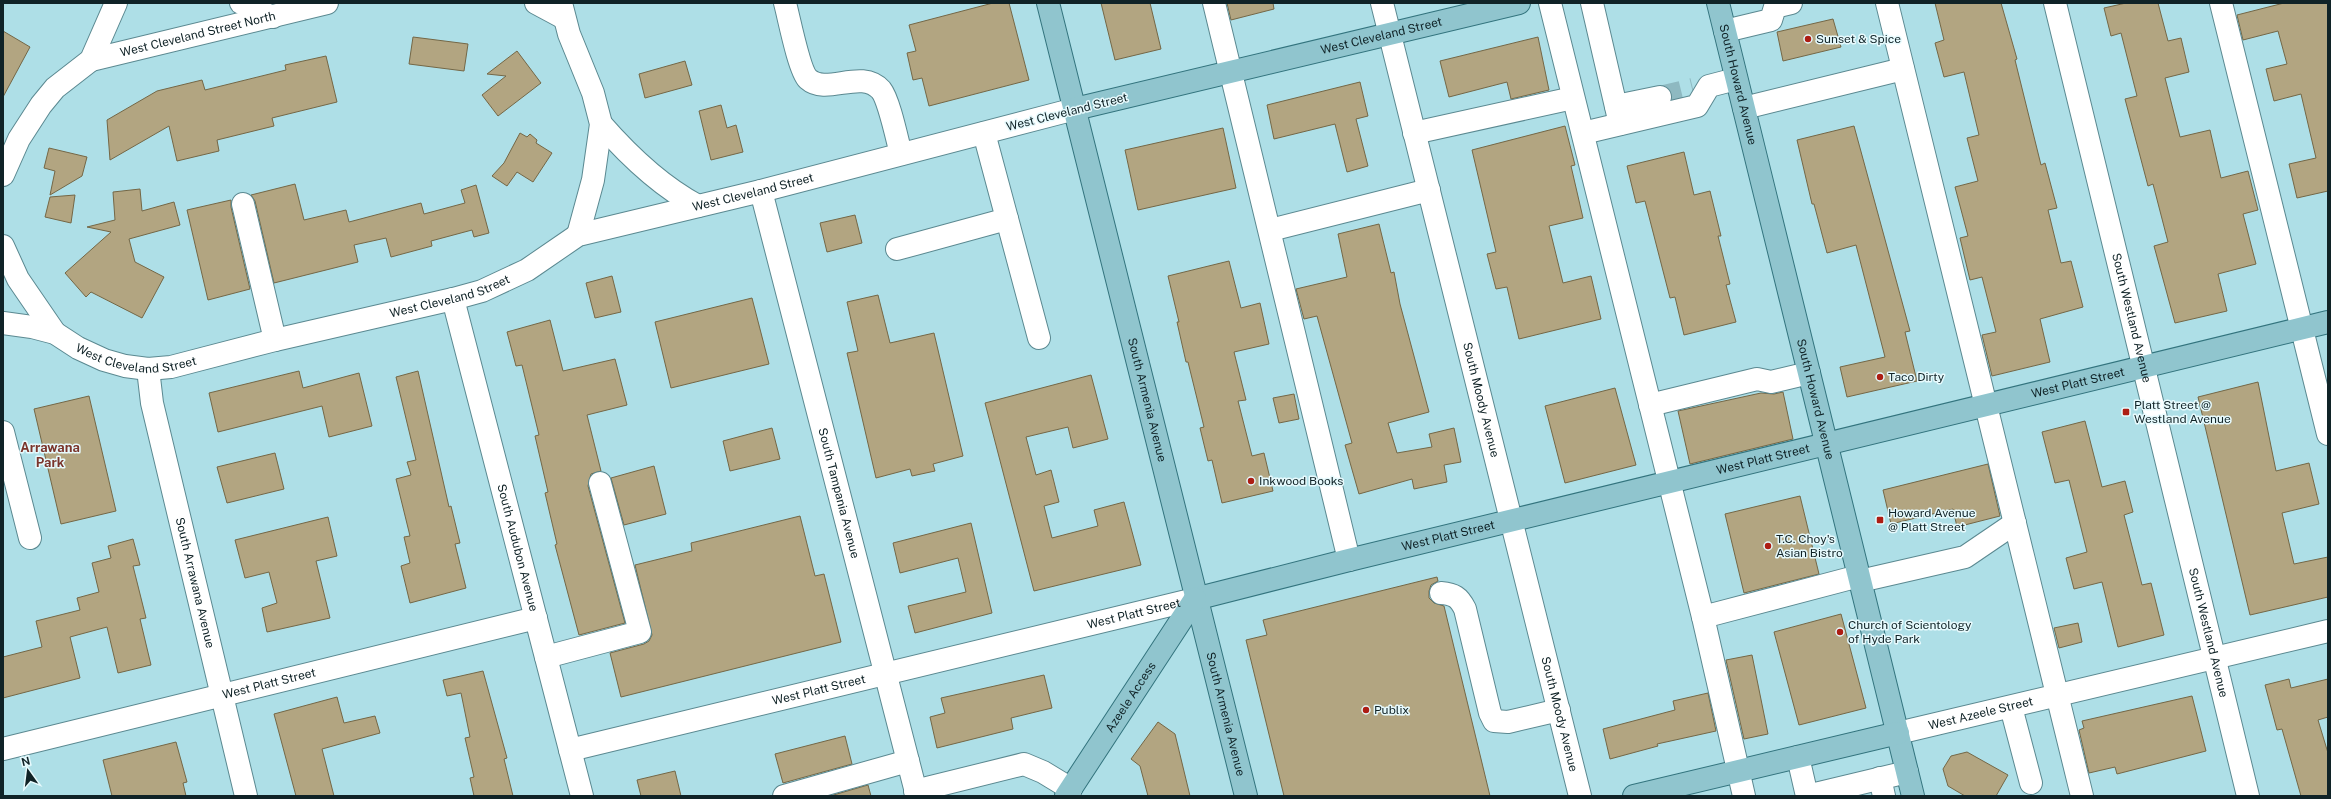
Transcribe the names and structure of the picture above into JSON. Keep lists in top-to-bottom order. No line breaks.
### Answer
{"streets":{"main road":["West Cleveland Street","South Howard Avenue","West Platt Street","South Armenia Avenue","Azeele Access","West Azeele Street"],"street":["West Cleveland Street North","South Westland Avenue","South Moody Avenue","South Tampania Avenue","South Audubon Avenue","South Arrawana Avenue"]},"crossings":[["West Cleveland Street","South Moody Avenue"],["West Cleveland Street","South Armenia Avenue"],["West Cleveland Street","South Tampania Avenue"],["West Cleveland Street","South Audubon Avenue"],["West Cleveland Street","South Arrawana Avenue"],["South Howard Avenue","West Platt Street"],["South Howard Avenue","West Azeele Street"],["South Westland Avenue","West Platt Street"],["South Westland Avenue","West Azeele Street"],["West Platt Street","South Moody Avenue"],["West Platt Street","South Armenia Avenue"],["West Platt Street","South Tampania Avenue"],["West Platt Street","South Audubon Avenue"],["West Platt Street","South Arrawana Avenue"],["West Platt Street","Azeele Access"],["South Armenia Avenue","Azeele Access"]],"districts":["Arrawana Park"],"places":{"other":["Sunset & Spice","Taco Dirty","Inkwood Books","T.C. Choy's Asian Bistro","Church of Scientology of Hyde Park","Publix"],"transit":["Platt Street @ Westland Avenue","Howard Avenue @ Platt Street"]},"north":"top"}
